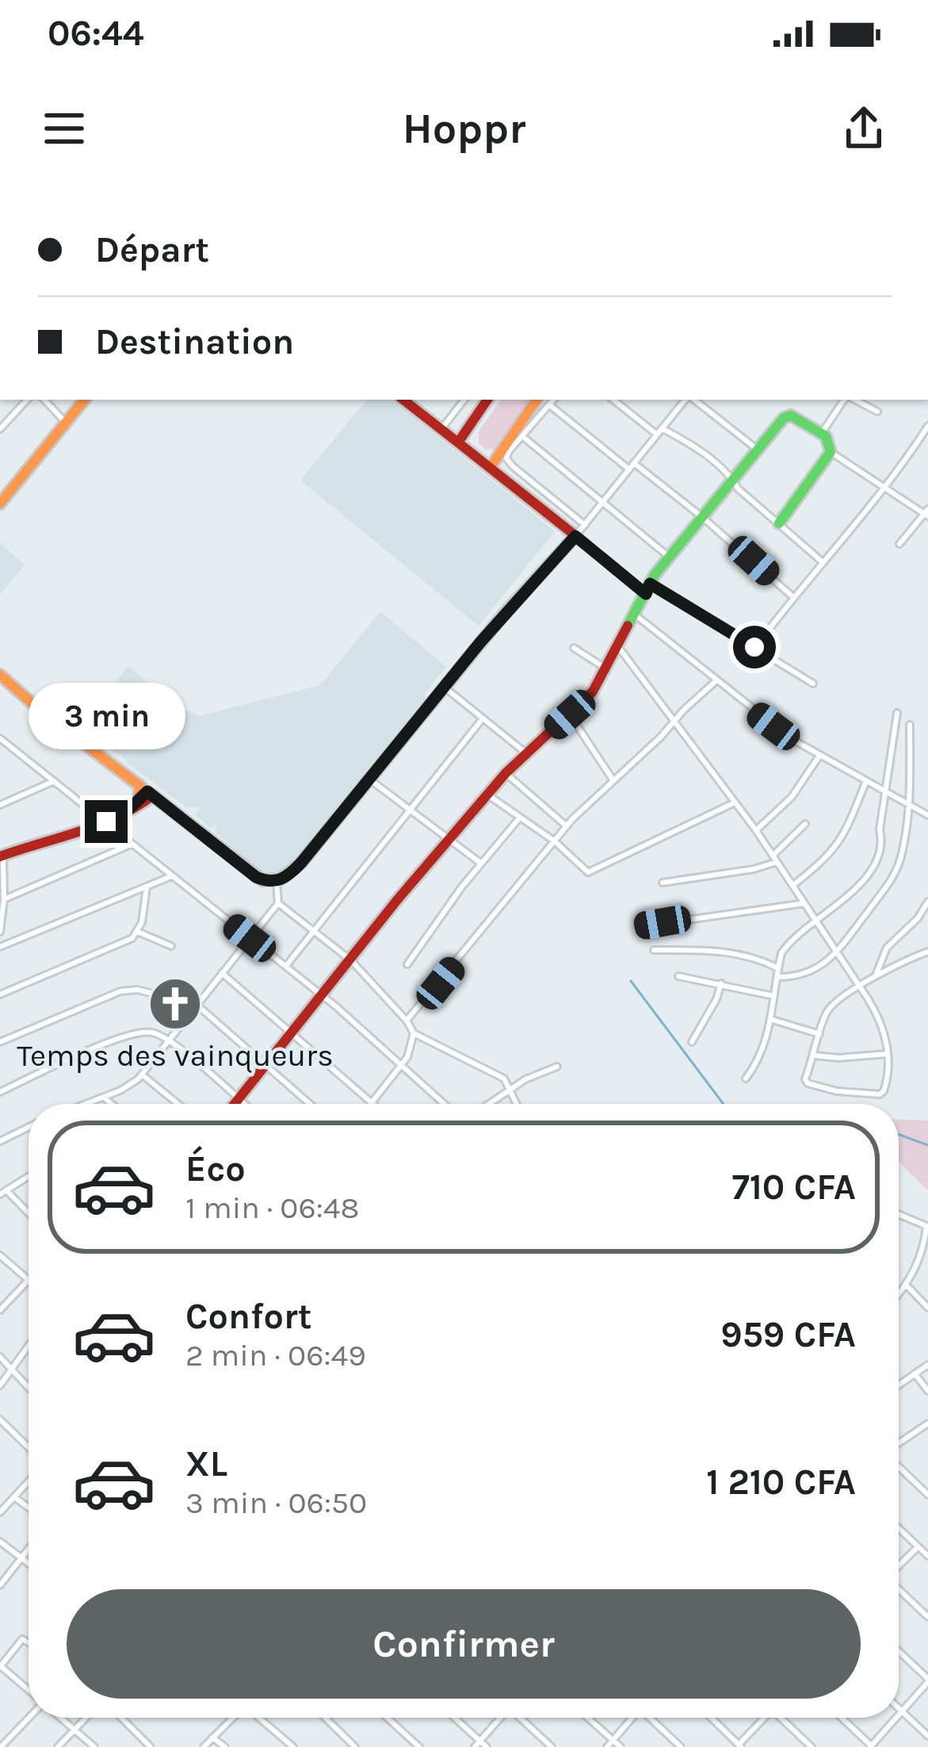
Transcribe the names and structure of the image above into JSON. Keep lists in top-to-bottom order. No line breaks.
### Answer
{"places":{"church":["Temps des vainqueurs"]},"page":{"status":"06:44","header":"Hoppr","banner":["Départ","Destination"],"bubble":"3 min","list":[{"name":"Éco","note":"1 min · 06:48","value":"710 CFA"},{"name":"Confort","note":"2 min · 06:49","value":"959 CFA"},{"name":"XL","note":"3 min · 06:50","value":"1 210 CFA"}],"buttons":"Confirmer"}}
